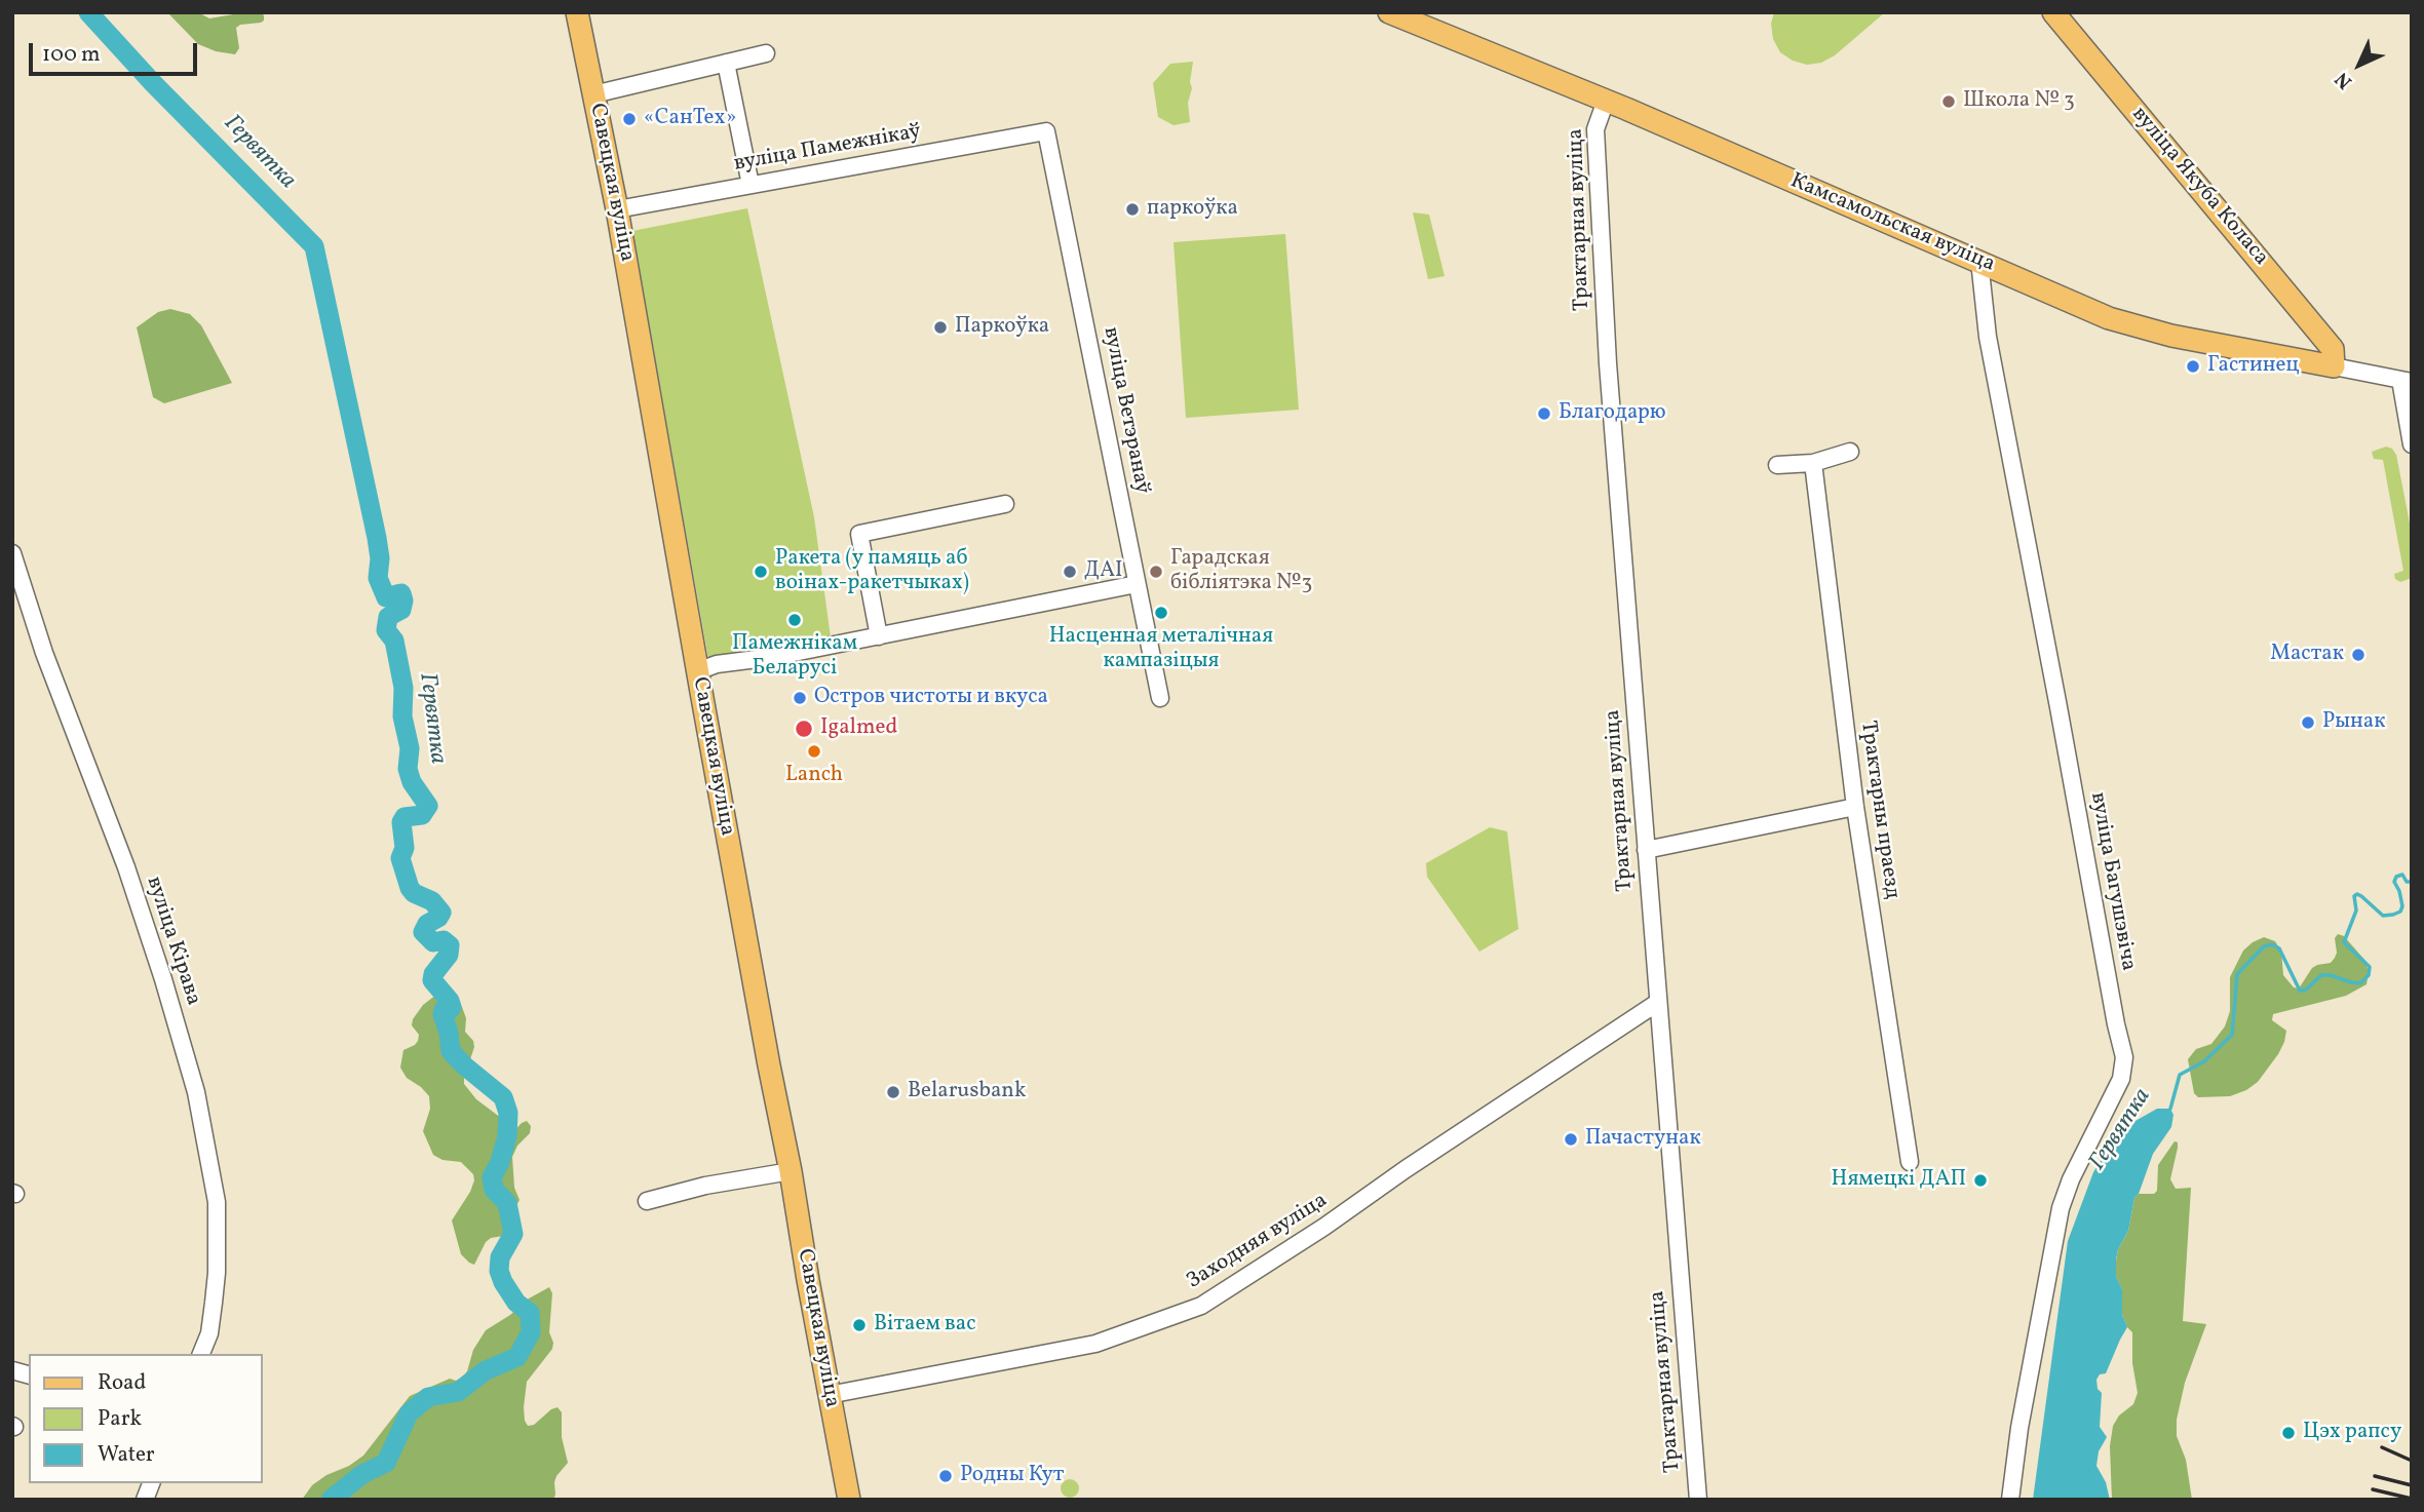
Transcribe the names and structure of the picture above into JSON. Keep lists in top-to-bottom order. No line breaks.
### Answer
{"streets":{"main road":["Савецкая вуліца","вуліца Якуба Коласа","Камсамольская вуліца"],"street":["вуліца Памежнікаў","Трактарная вуліца","вуліца Ветэранаў","Трактарны праезд","вуліца Багушэвіча","вуліца Кірава","Заходняя вуліца"]},"crossings":[["вуліца Памежнікаў","Савецкая вуліца"],["вуліца Памежнікаў","вуліца Ветэранаў"],["Савецкая вуліца","Заходняя вуліца"],["вуліца Якуба Коласа","Камсамольская вуліца"],["Трактарная вуліца","Камсамольская вуліца"],["Трактарная вуліца","Заходняя вуліца"],["Камсамольская вуліца","вуліца Багушэвіча"]],"water":["Гервятка"],"places":["Школа № 3","«СанТех»","паркоўка","Паркоўка","Гастинец","Благодарю","Ракета (у памяць аб воінах-ракетчыках)","ДАІ","Гарадская бібліятэка №3","Насценная металічная кампазіцыя","Памежнікам Беларусі","Мастак","Остров чистоты и вкуса","Рынак","Igalmed","Lanch","Belarusbank","Пачастунак","Нямецкі ДАП","Вітаем вас","Цэх рапсу","Родны Кут"],"legend":["Road","Park","Water"],"scale_bar":"100 m","north":"bottom left"}
